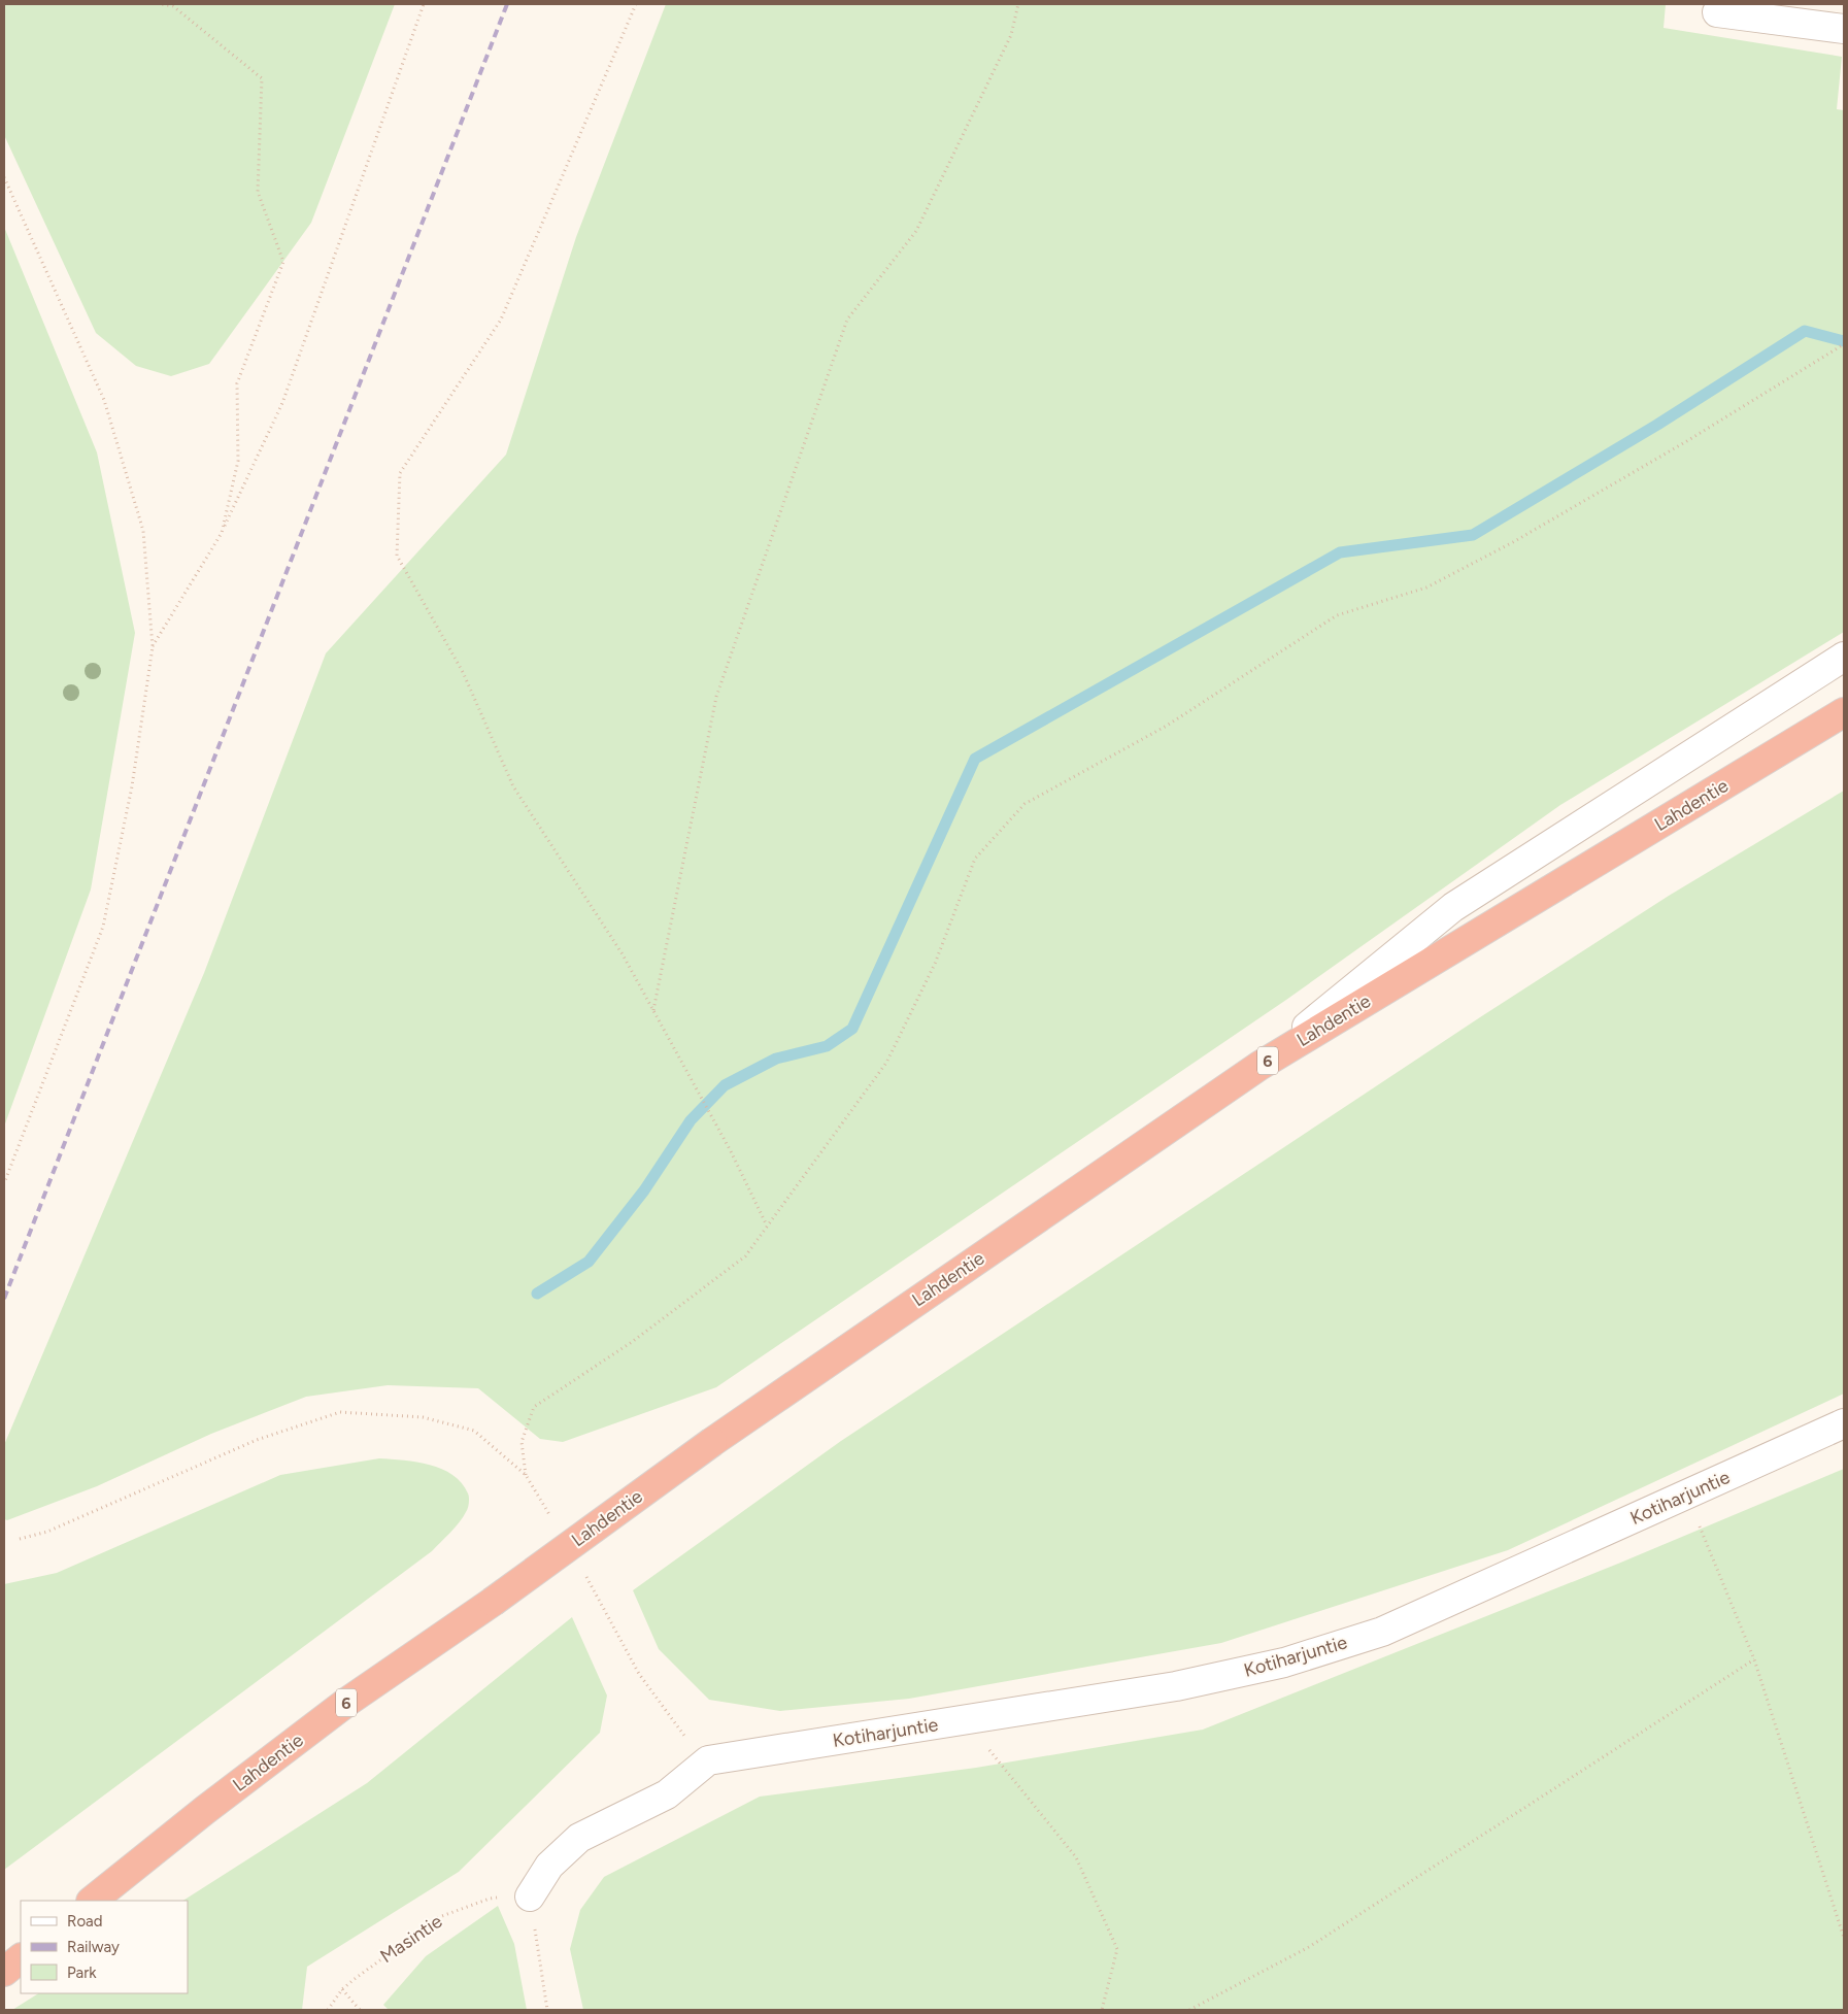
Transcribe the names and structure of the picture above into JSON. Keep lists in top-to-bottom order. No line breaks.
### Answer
{"streets":{"highway":["Lahdentie","6"],"street":["Kotiharjuntie"],"path":["Masintie"]},"legend":["Road","Railway","Park"]}
